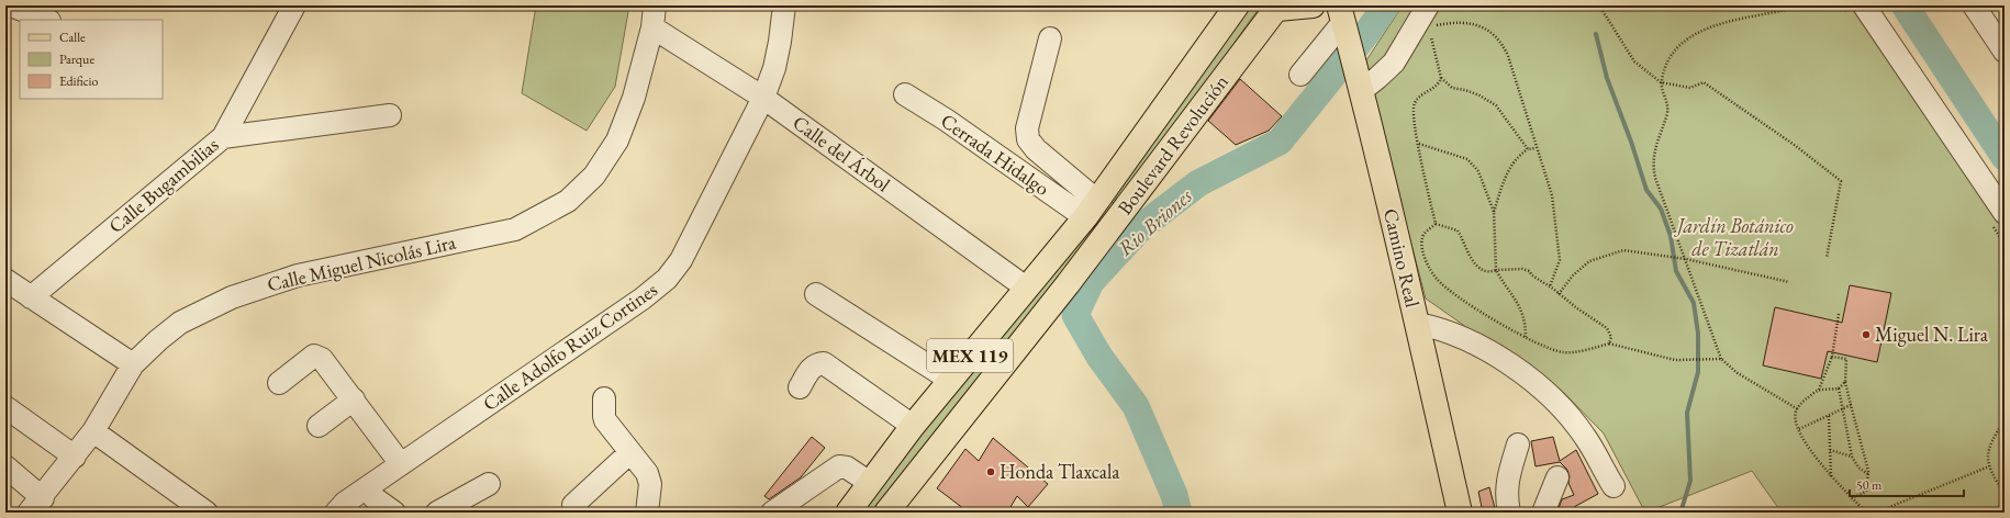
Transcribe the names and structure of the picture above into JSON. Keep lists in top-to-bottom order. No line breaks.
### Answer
{"streets":{"main road":["Boulevard Revolución","Camino Real","MEX 119"],"street":["Calle del Árbol","Cerrada Hidalgo","Calle Bugambilias","Calle Miguel Nicolás Lira","Calle Adolfo Ruiz Cortines"]},"crossings":[["Boulevard Revolución","Calle del Árbol"],["Boulevard Revolución","Cerrada Hidalgo"],["Calle del Árbol","Calle Miguel Nicolás Lira"],["Calle del Árbol","Calle Adolfo Ruiz Cortines"]],"water":["Rio Briones"],"parks":["Jardín Botánico de Tizatlán"],"places":["Miguel N. Lira","Honda Tlaxcala"],"legend":["Calle","Parque","Edificio"],"scale_bar":"50 m"}
